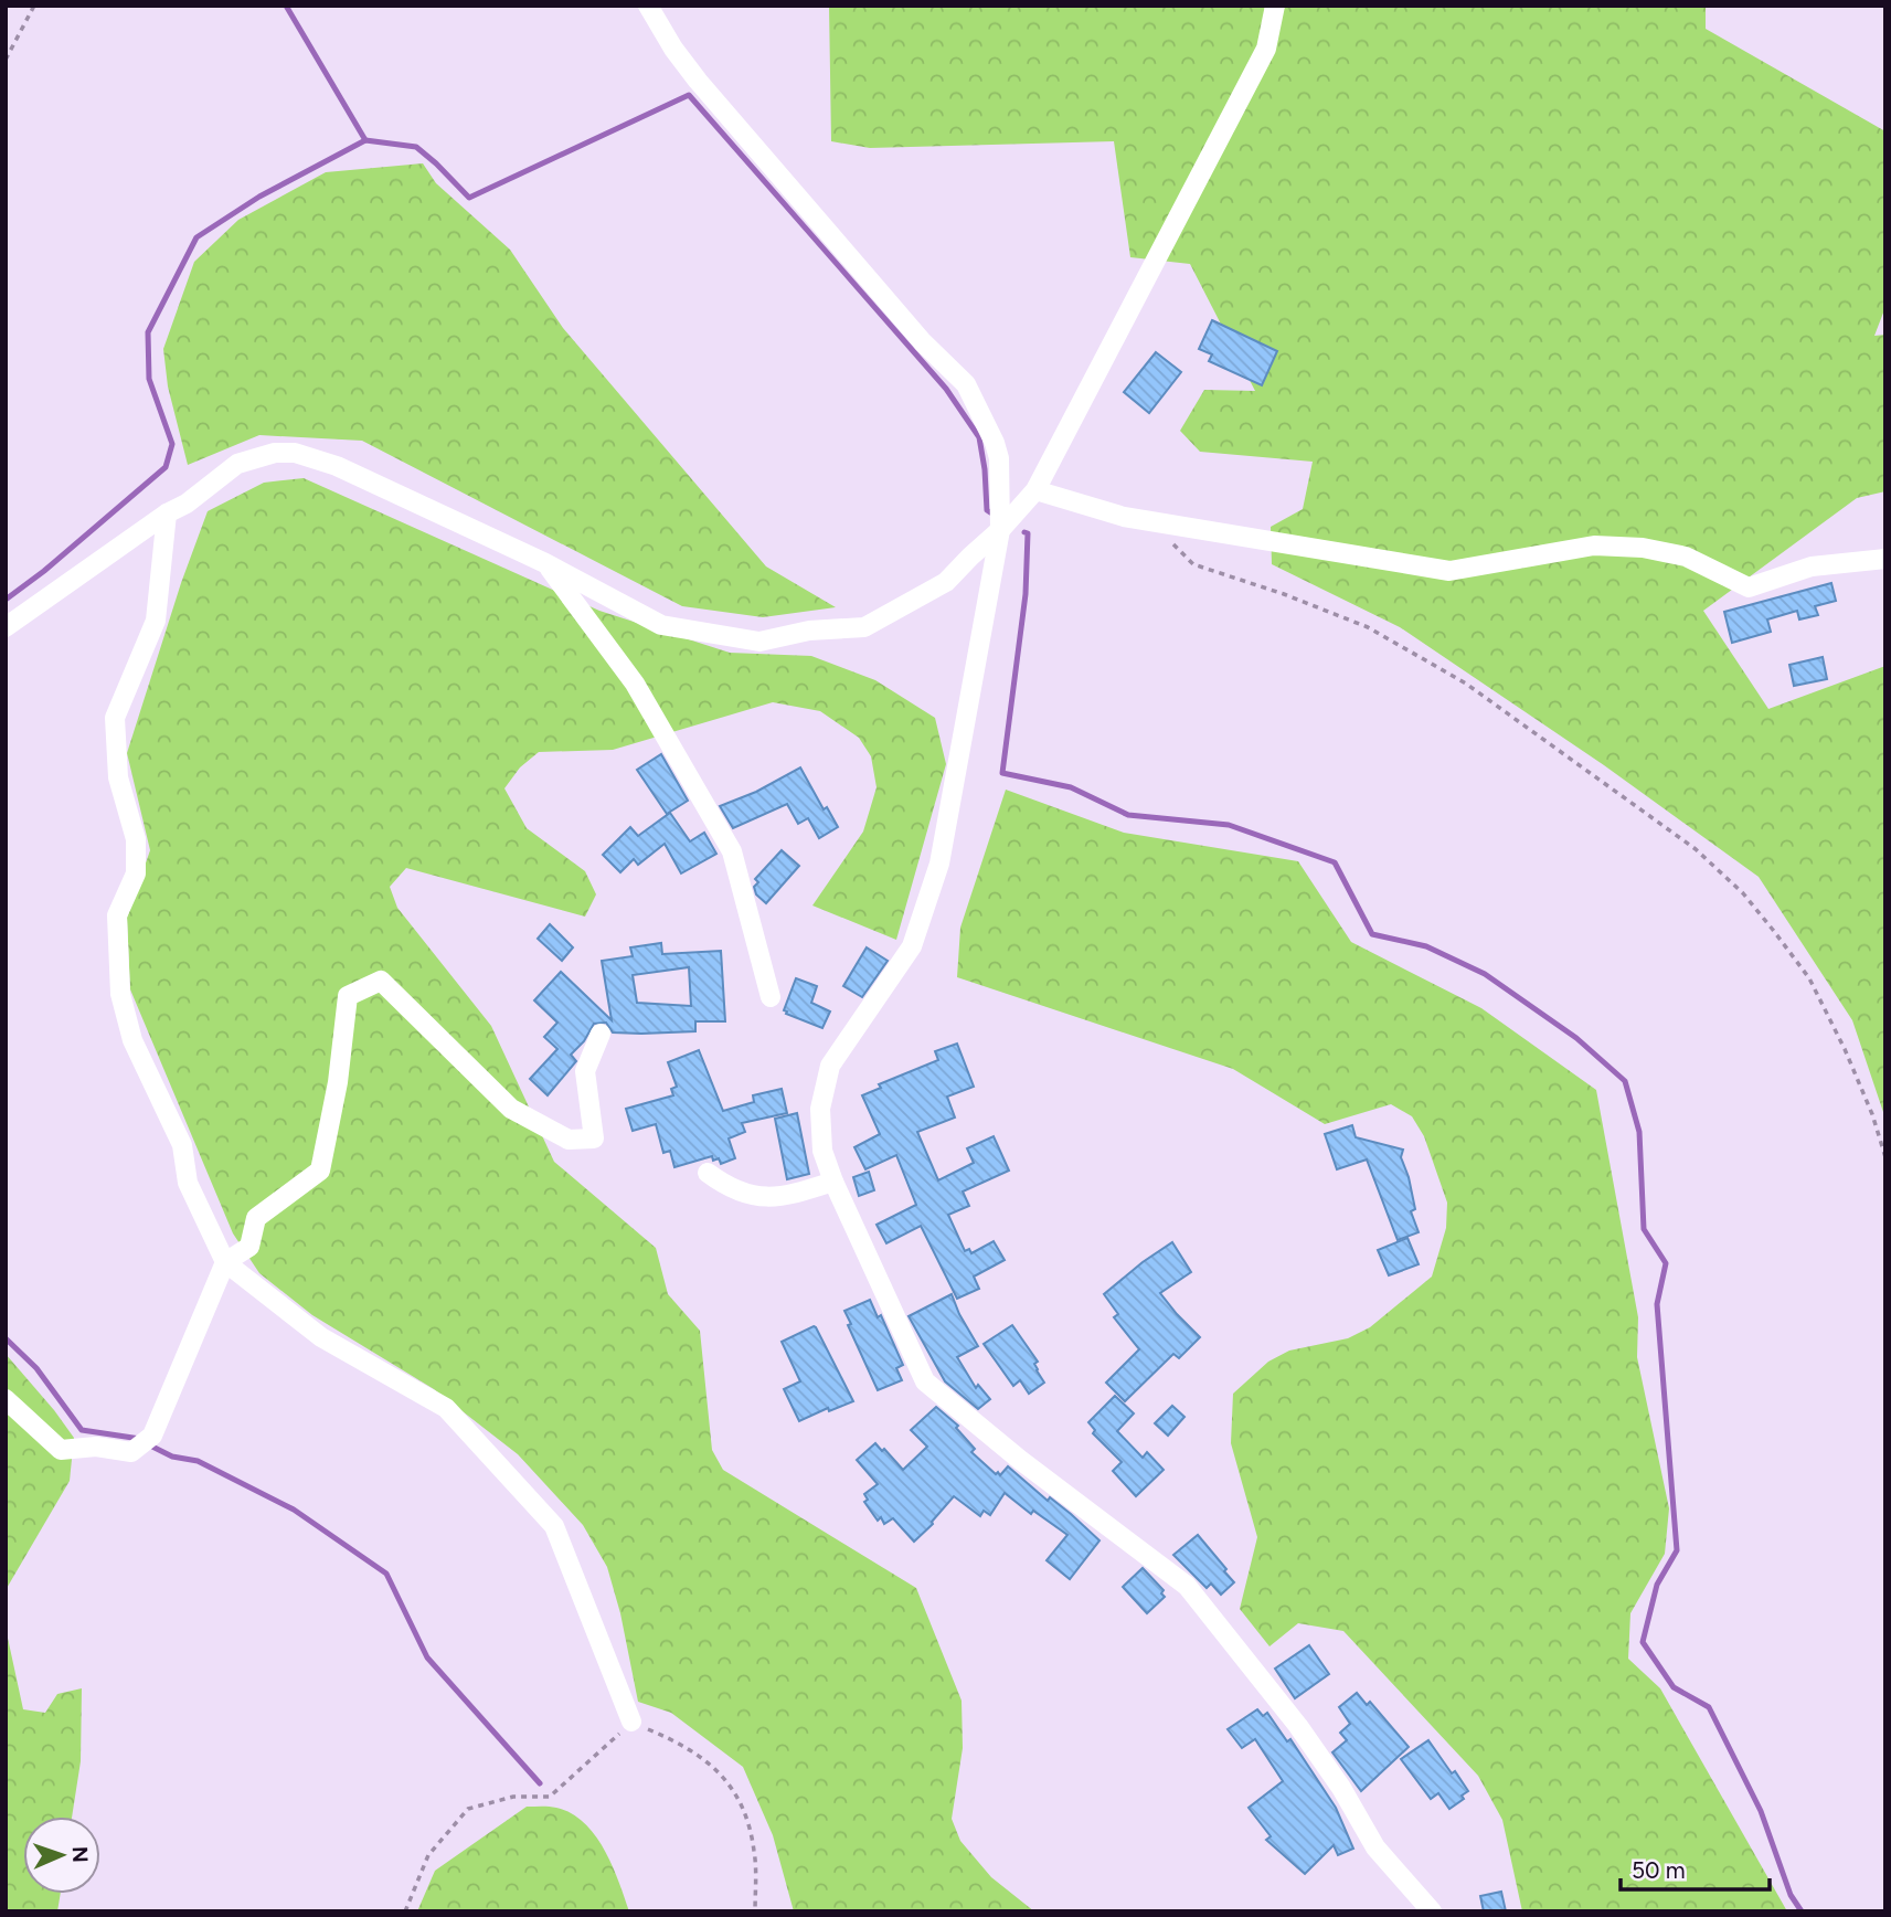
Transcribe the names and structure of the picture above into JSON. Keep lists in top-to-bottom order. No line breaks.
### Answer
{"scale_bar":"50 m","north":"right"}
